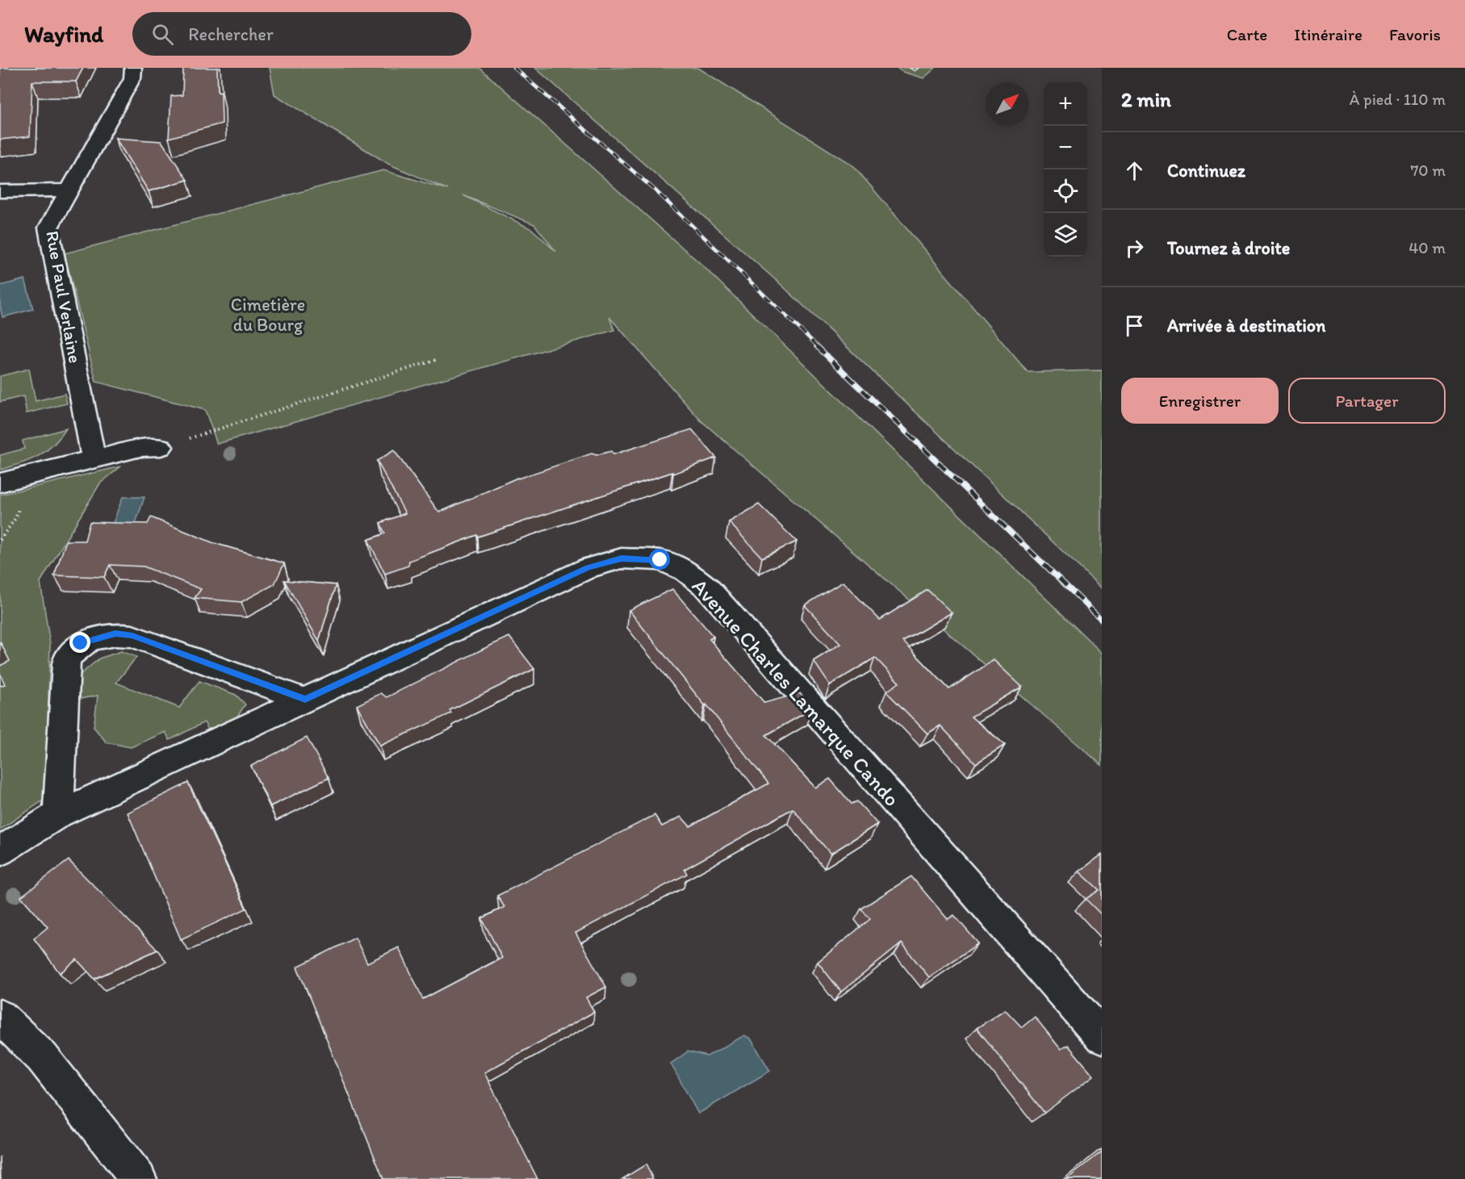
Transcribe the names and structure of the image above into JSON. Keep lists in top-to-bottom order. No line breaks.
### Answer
{"streets":{"street":["Rue Paul Verlaine","Avenue Charles Lamarque Cando"]},"parks":["Cimetière du Bourg"],"north":"top right","page":{"header":"Wayfind","search":"Rechercher","nav":["Carte","Itinéraire","Favoris"],"heading":["2 min","À pied · 110 m"],"map_buttons":["+","−"],"list":[["Continuez","70 m"],["Tournez à droite","40 m"],"Arrivée à destination"],"buttons":["Enregistrer","Partager"]}}
